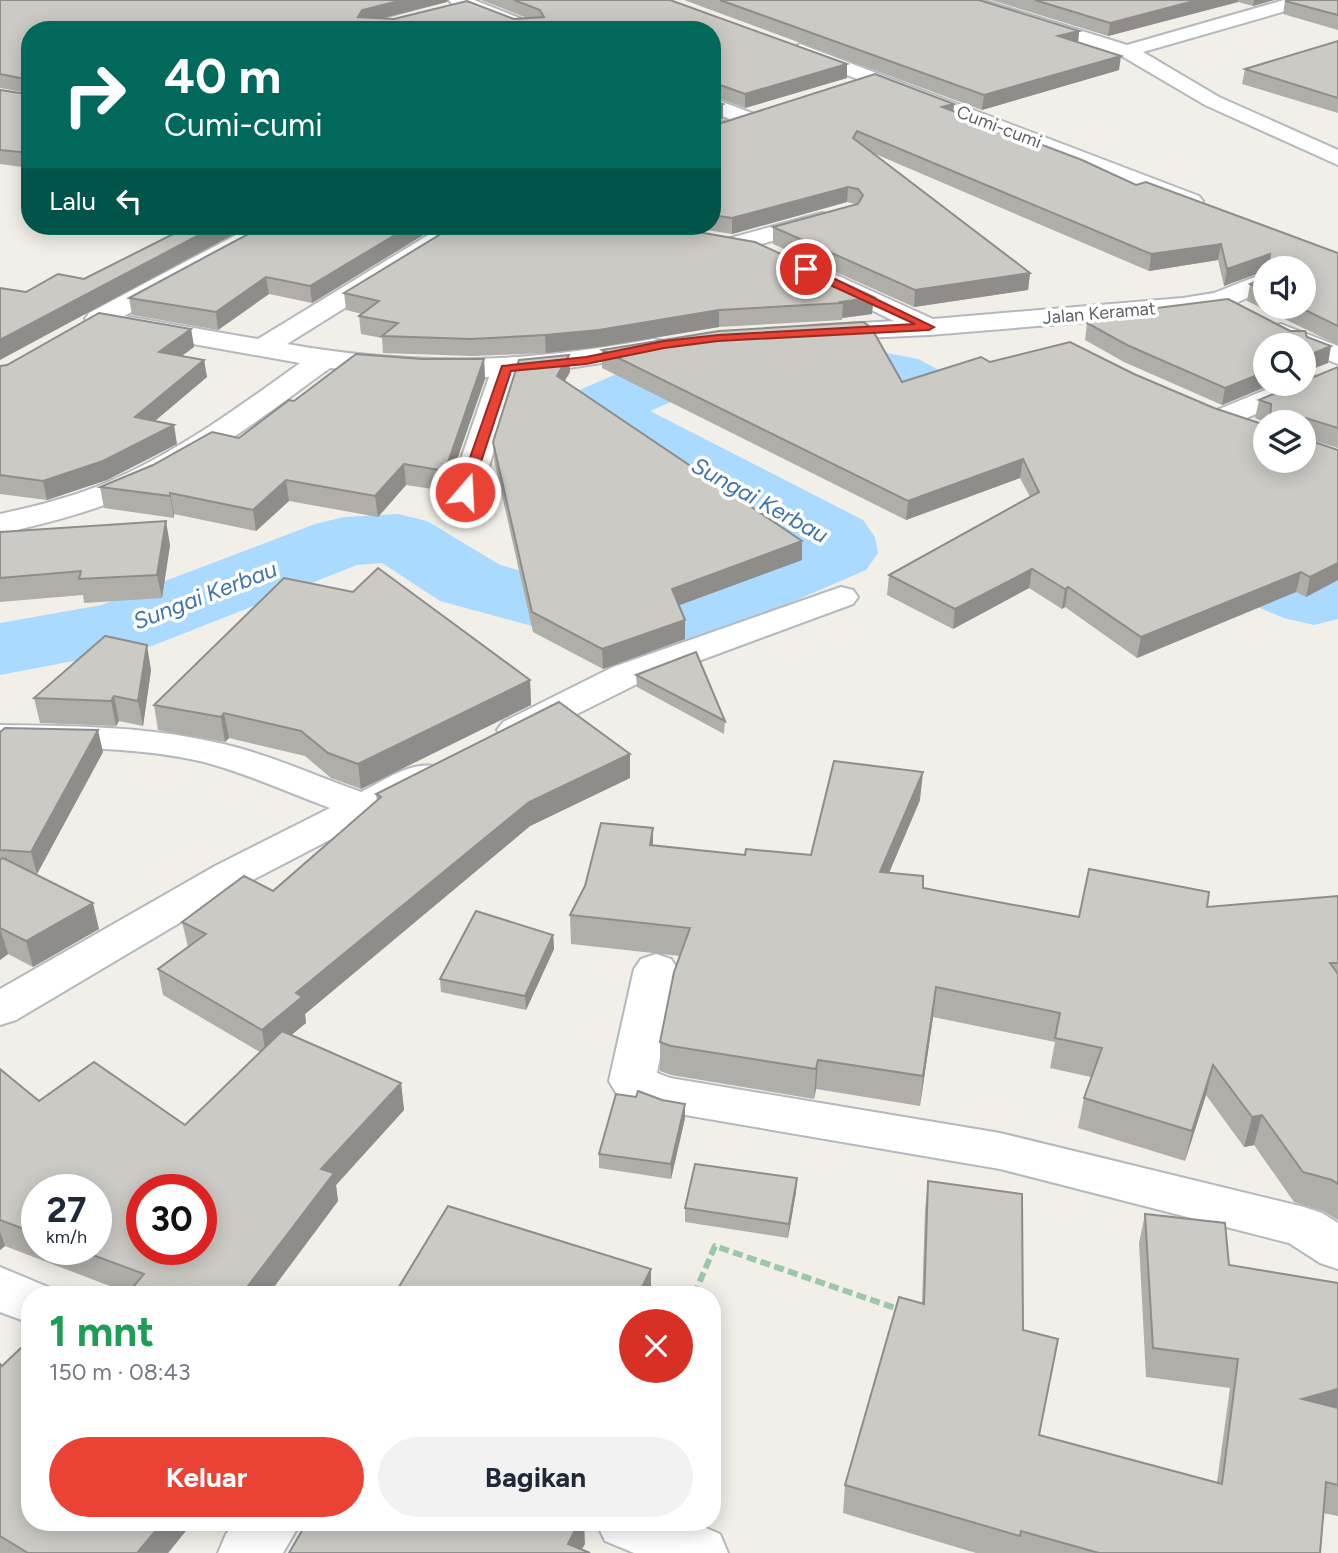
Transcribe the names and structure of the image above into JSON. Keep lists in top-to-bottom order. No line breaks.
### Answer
{"streets":{"street":["Cumi-cumi","Jalan Keramat"]},"water":["Sungai Kerbau"],"page":{"turn":["40 m","Cumi-cumi"],"then":"Lalu","speed":"27 km/h","limit":"30","heading":["1 mnt","150 m · 08:43"],"buttons":["Keluar","Bagikan"]}}
